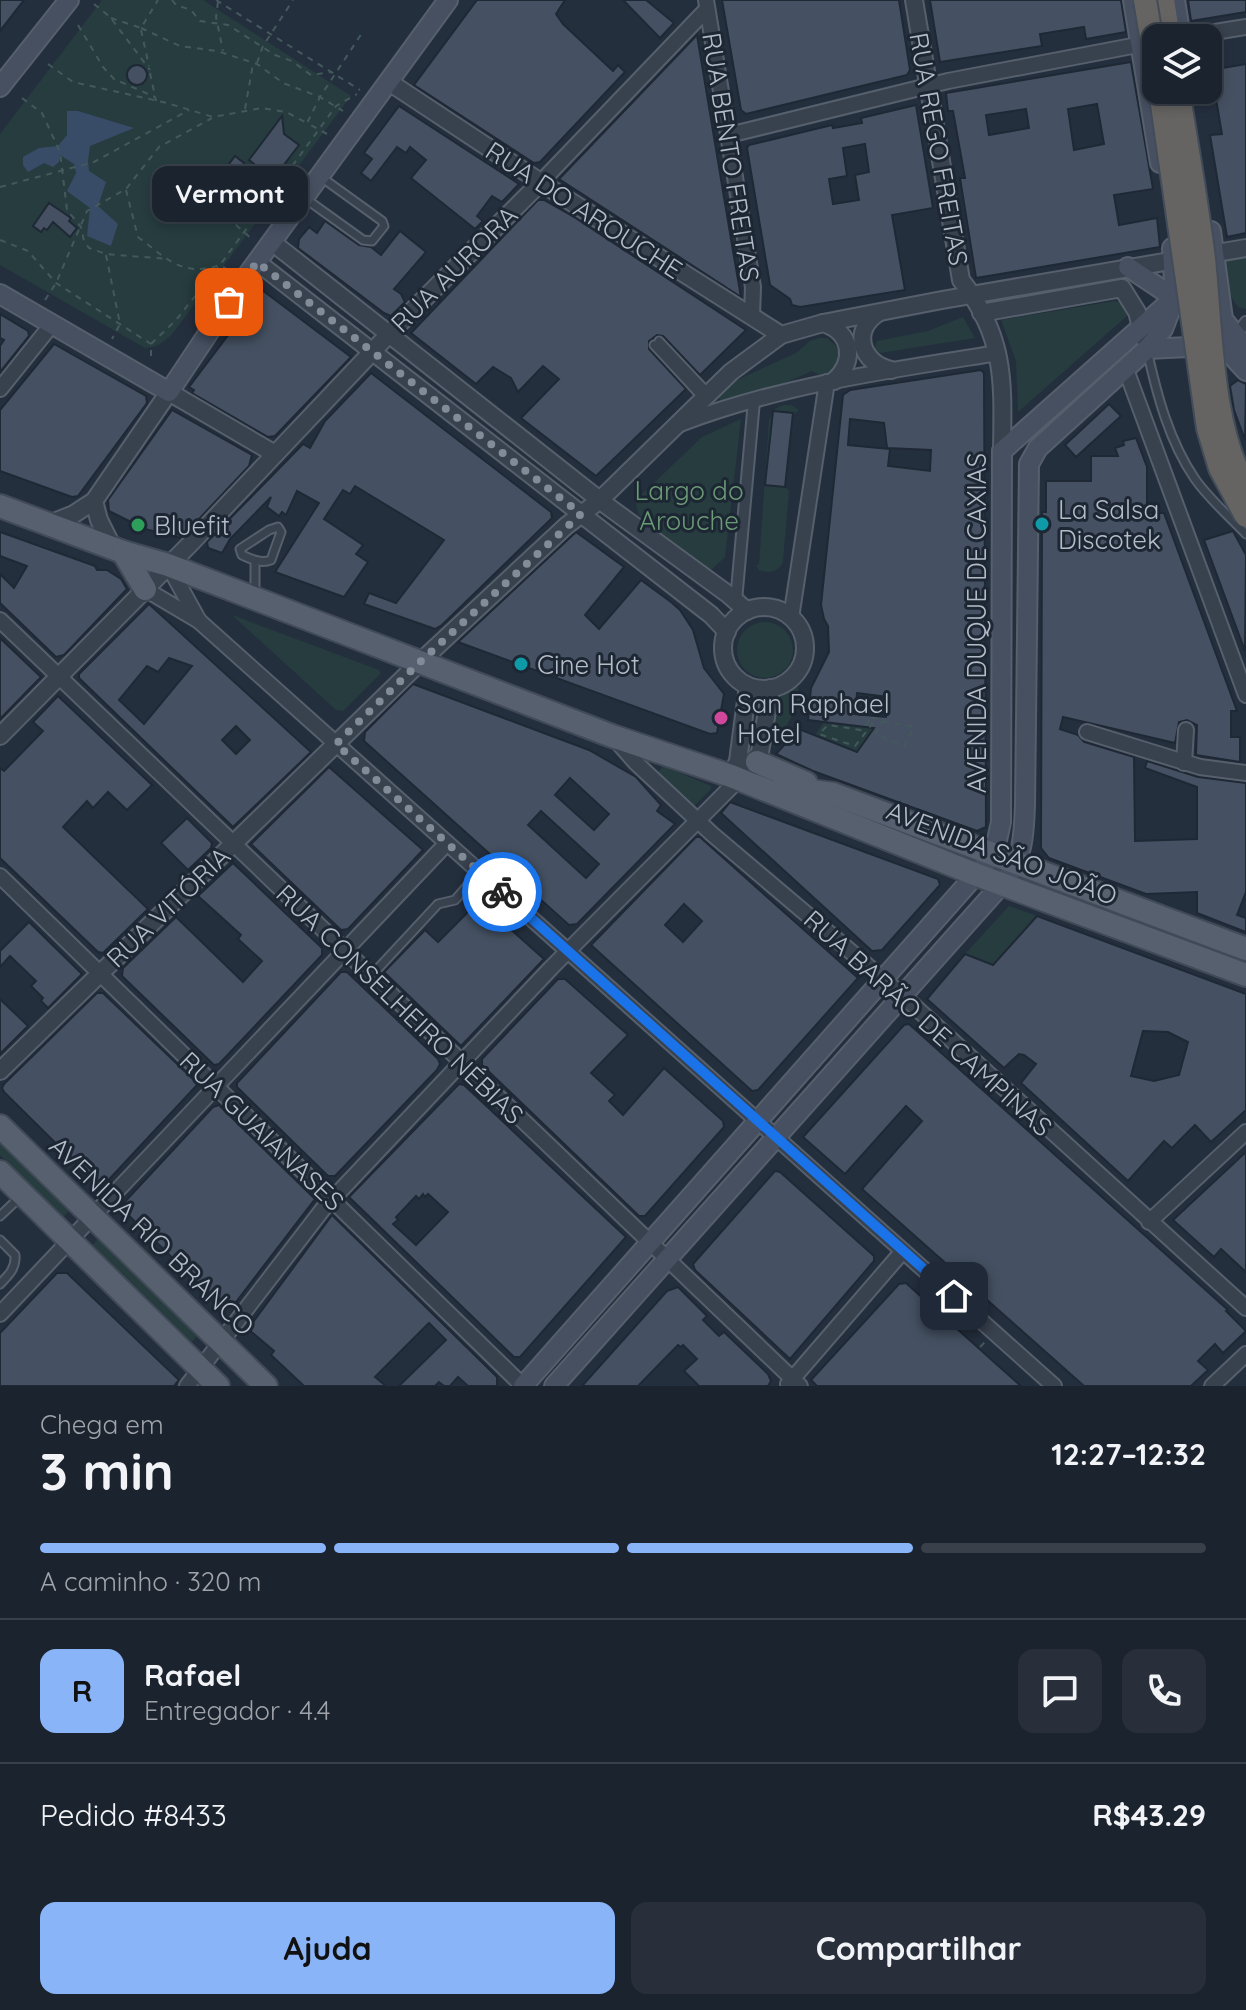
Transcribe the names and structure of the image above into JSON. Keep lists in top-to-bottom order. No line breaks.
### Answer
{"streets":{"main road":["AVENIDA DUQUE DE CAXIAS","AVENIDA SÃO JOÃO","AVENIDA RIO BRANCO"],"street":["RUA REGO FREITAS","RUA BENTO FREITAS","RUA DO AROUCHE","RUA AURORA","RUA VITÓRIA","RUA CONSELHEIRO NÉBIAS","RUA BARÃO DE CAMPINAS","RUA GUAIANASES"]},"crossings":[["RUA BENTO FREITAS","RUA DO AROUCHE"],["RUA BENTO FREITAS","RUA AURORA"],["RUA DO AROUCHE","RUA AURORA"],["RUA AURORA","AVENIDA SÃO JOÃO"],["RUA AURORA","RUA CONSELHEIRO NÉBIAS"],["AVENIDA DUQUE DE CAXIAS","AVENIDA SÃO JOÃO"],["AVENIDA DUQUE DE CAXIAS","RUA CONSELHEIRO NÉBIAS"],["AVENIDA DUQUE DE CAXIAS","RUA BARÃO DE CAMPINAS"],["AVENIDA DUQUE DE CAXIAS","RUA GUAIANASES"],["AVENIDA SÃO JOÃO","RUA VITÓRIA"],["AVENIDA SÃO JOÃO","RUA BARÃO DE CAMPINAS"],["RUA VITÓRIA","RUA CONSELHEIRO NÉBIAS"],["RUA VITÓRIA","RUA GUAIANASES"]],"parks":["Largo do Arouche"],"places":["Vermont","La Salsa Discotek","Bluefit","Cine Hot","San Raphael Hotel"],"page":{"bubble":"Vermont","heading":["3 min","Chega em","12:27–12:32"],"panel":["Rafael","Entregador · 4.4","Pedido #8433","R$43.29"],"bar":"A caminho · 320 m","round":"R","buttons":["Ajuda","Compartilhar"]}}
